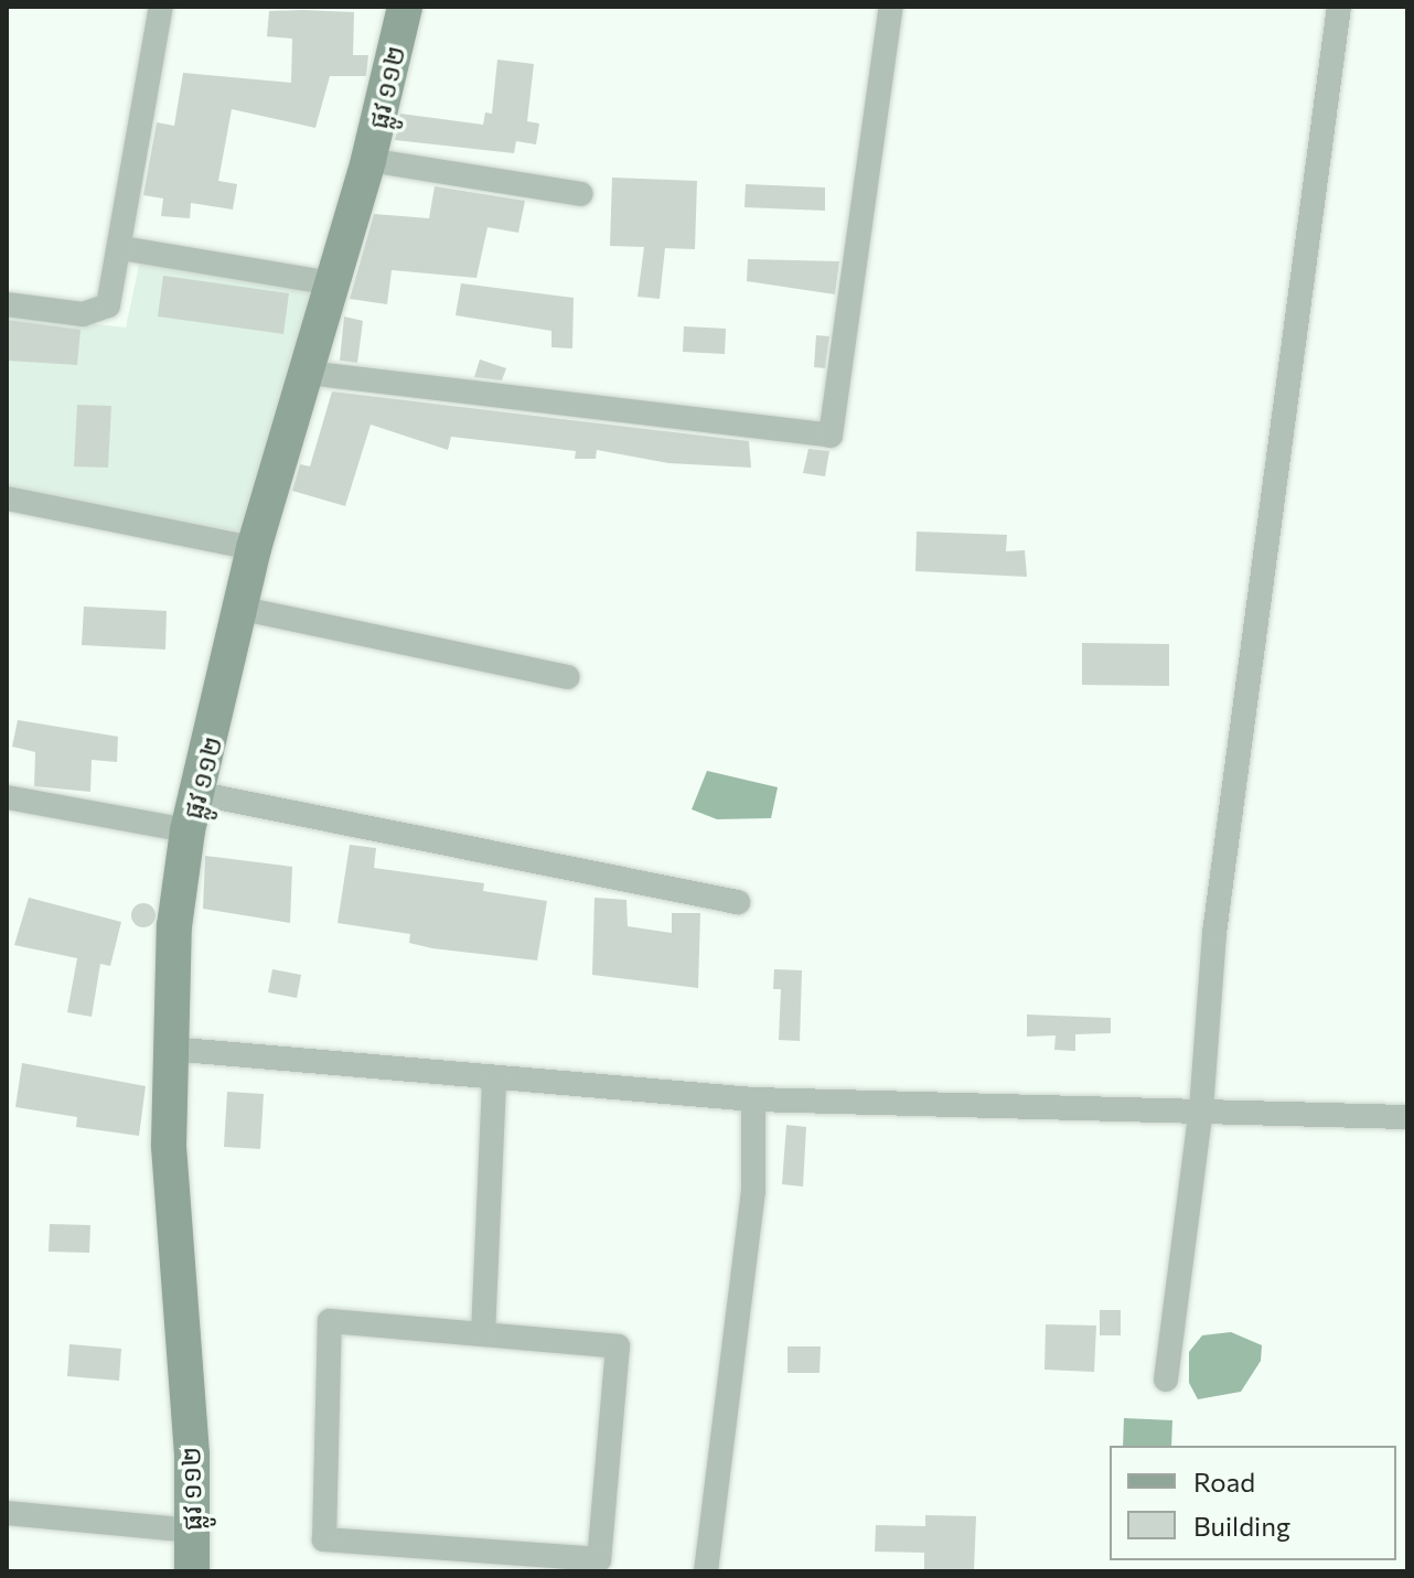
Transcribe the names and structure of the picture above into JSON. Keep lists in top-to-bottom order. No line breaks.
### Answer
{"streets":{"street":["ផ្លូវ ១១២"]},"legend":["Road","Building"]}
